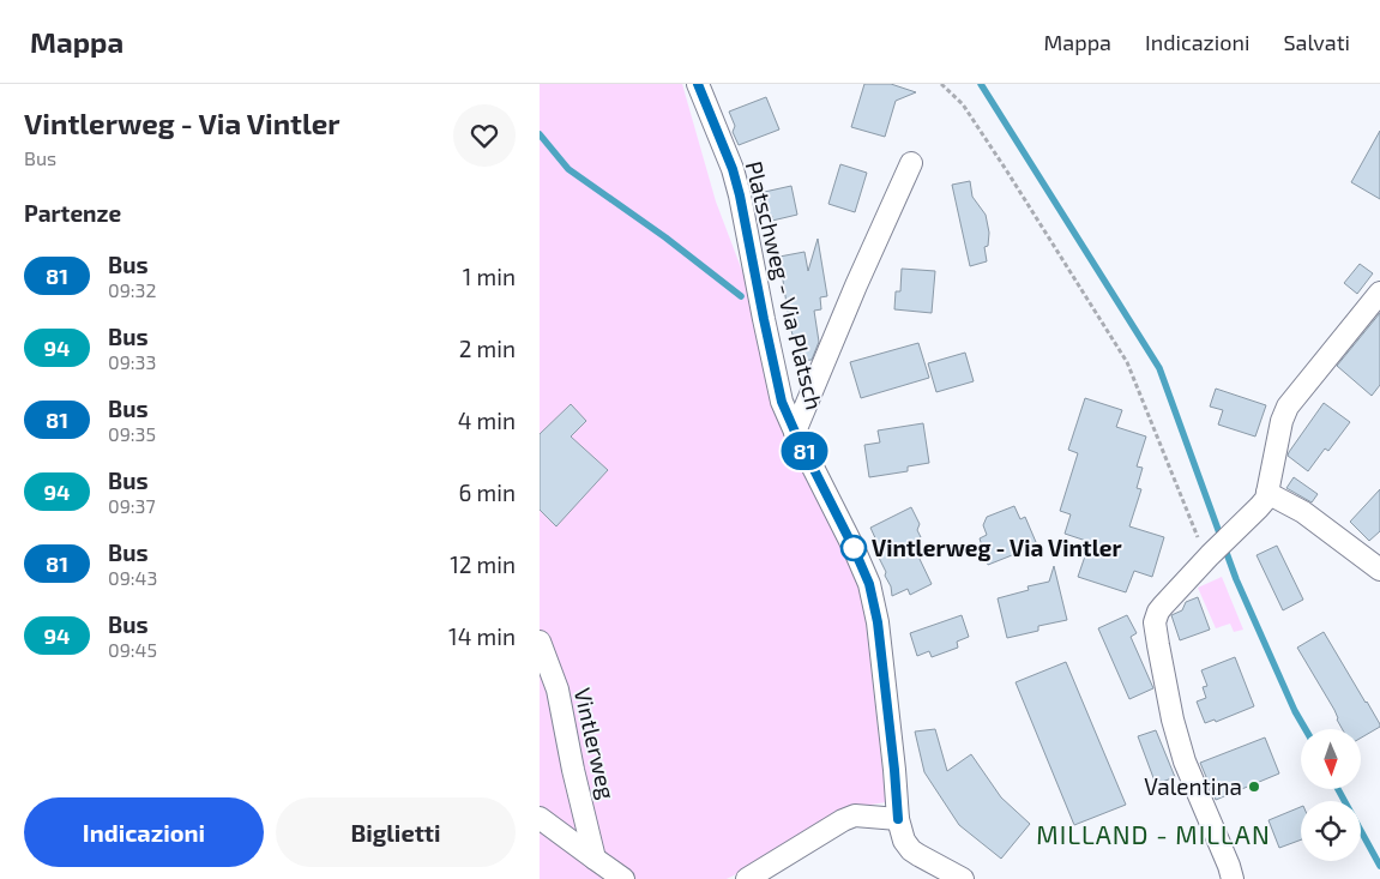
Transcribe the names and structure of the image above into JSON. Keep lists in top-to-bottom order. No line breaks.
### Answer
{"streets":{"street":["Platschweg - Via Platsch","Vintlerweg"]},"districts":["MILLAND - MILLAN"],"places":["Vintlerweg - Via Vintler","Valentina"],"lines":["bus line 81"],"north":"bottom","page":{"header":"Mappa","nav":["Mappa","Indicazioni","Salvati"],"heading":[["Vintlerweg - Via Vintler","Bus"],"Partenze"],"on_map":"81","list":[{"mark":"81","name":"Bus","note":"09:32","value":"1 min"},{"mark":"94","name":"Bus","note":"09:33","value":"2 min"},{"mark":"81","name":"Bus","note":"09:35","value":"4 min"},{"mark":"94","name":"Bus","note":"09:37","value":"6 min"},{"mark":"81","name":"Bus","note":"09:43","value":"12 min"},{"mark":"94","name":"Bus","note":"09:45","value":"14 min"}],"buttons":["Indicazioni","Biglietti"]}}
